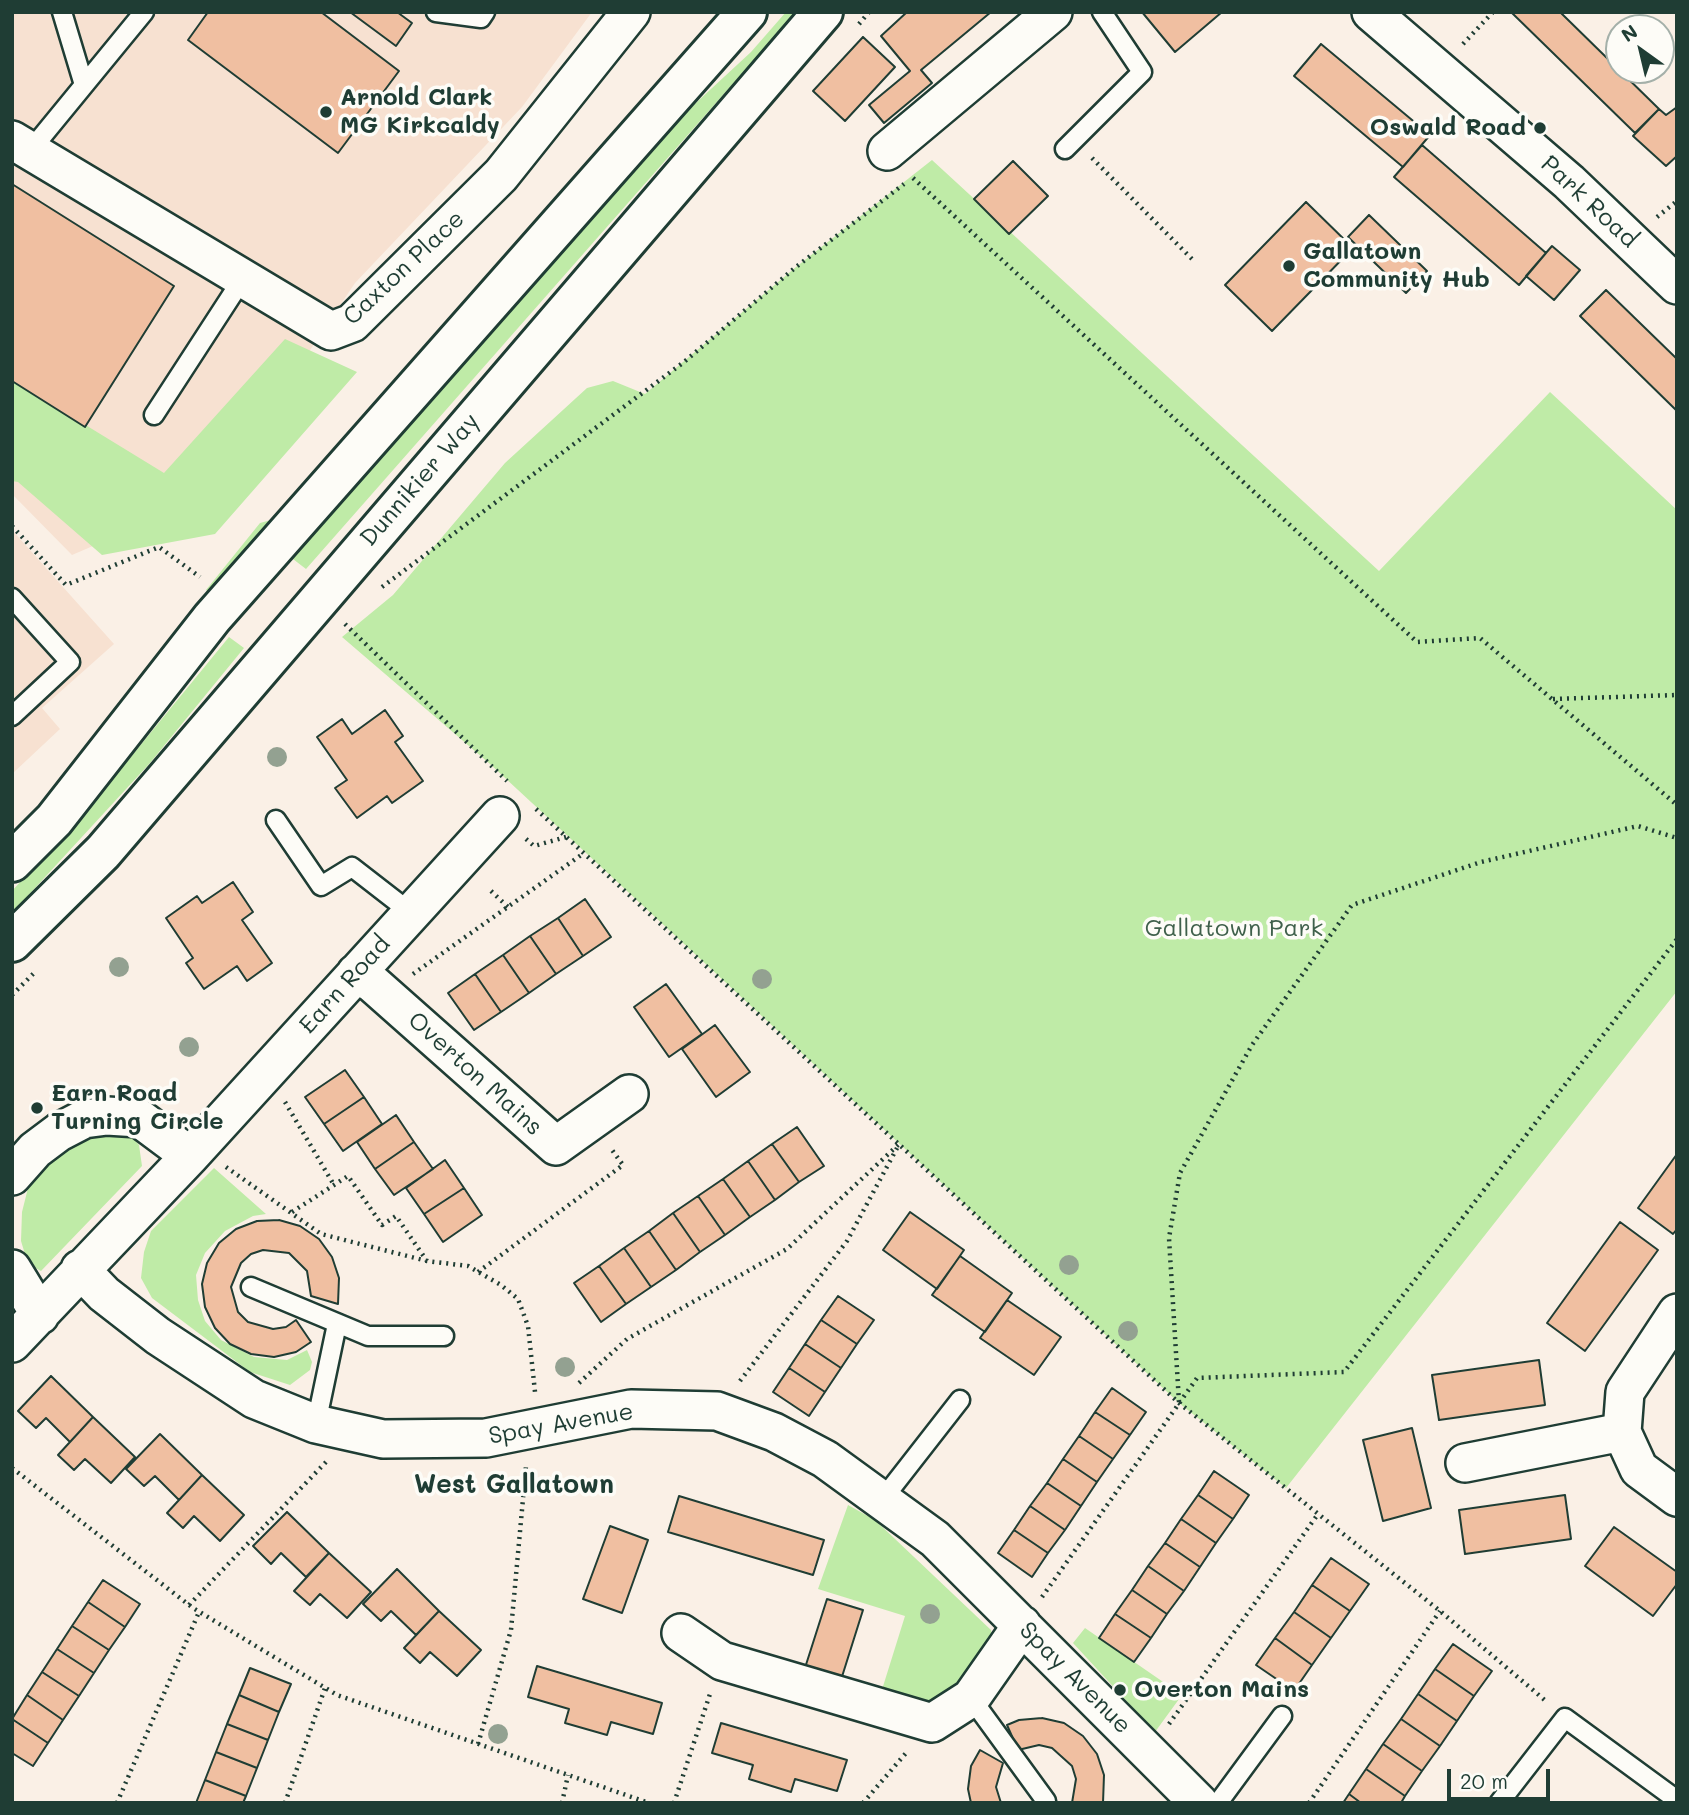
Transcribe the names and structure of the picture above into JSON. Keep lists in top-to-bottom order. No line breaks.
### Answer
{"streets":{"main road":["Dunnikier Way"],"street":["Park Road","Caxton Place","Earn Road","Overton Mains","Spay Avenue"]},"crossings":[["Earn Road","Overton Mains"],["Earn Road","Spay Avenue"]],"districts":["West Gallatown"],"parks":["Gallatown Park"],"places":["Arnold Clark MG Kirkcaldy","Oswald Road","Gallatown Community Hub","Earn Road Turning Circle","Overton Mains"],"scale_bar":"20 m","north":"top left"}
